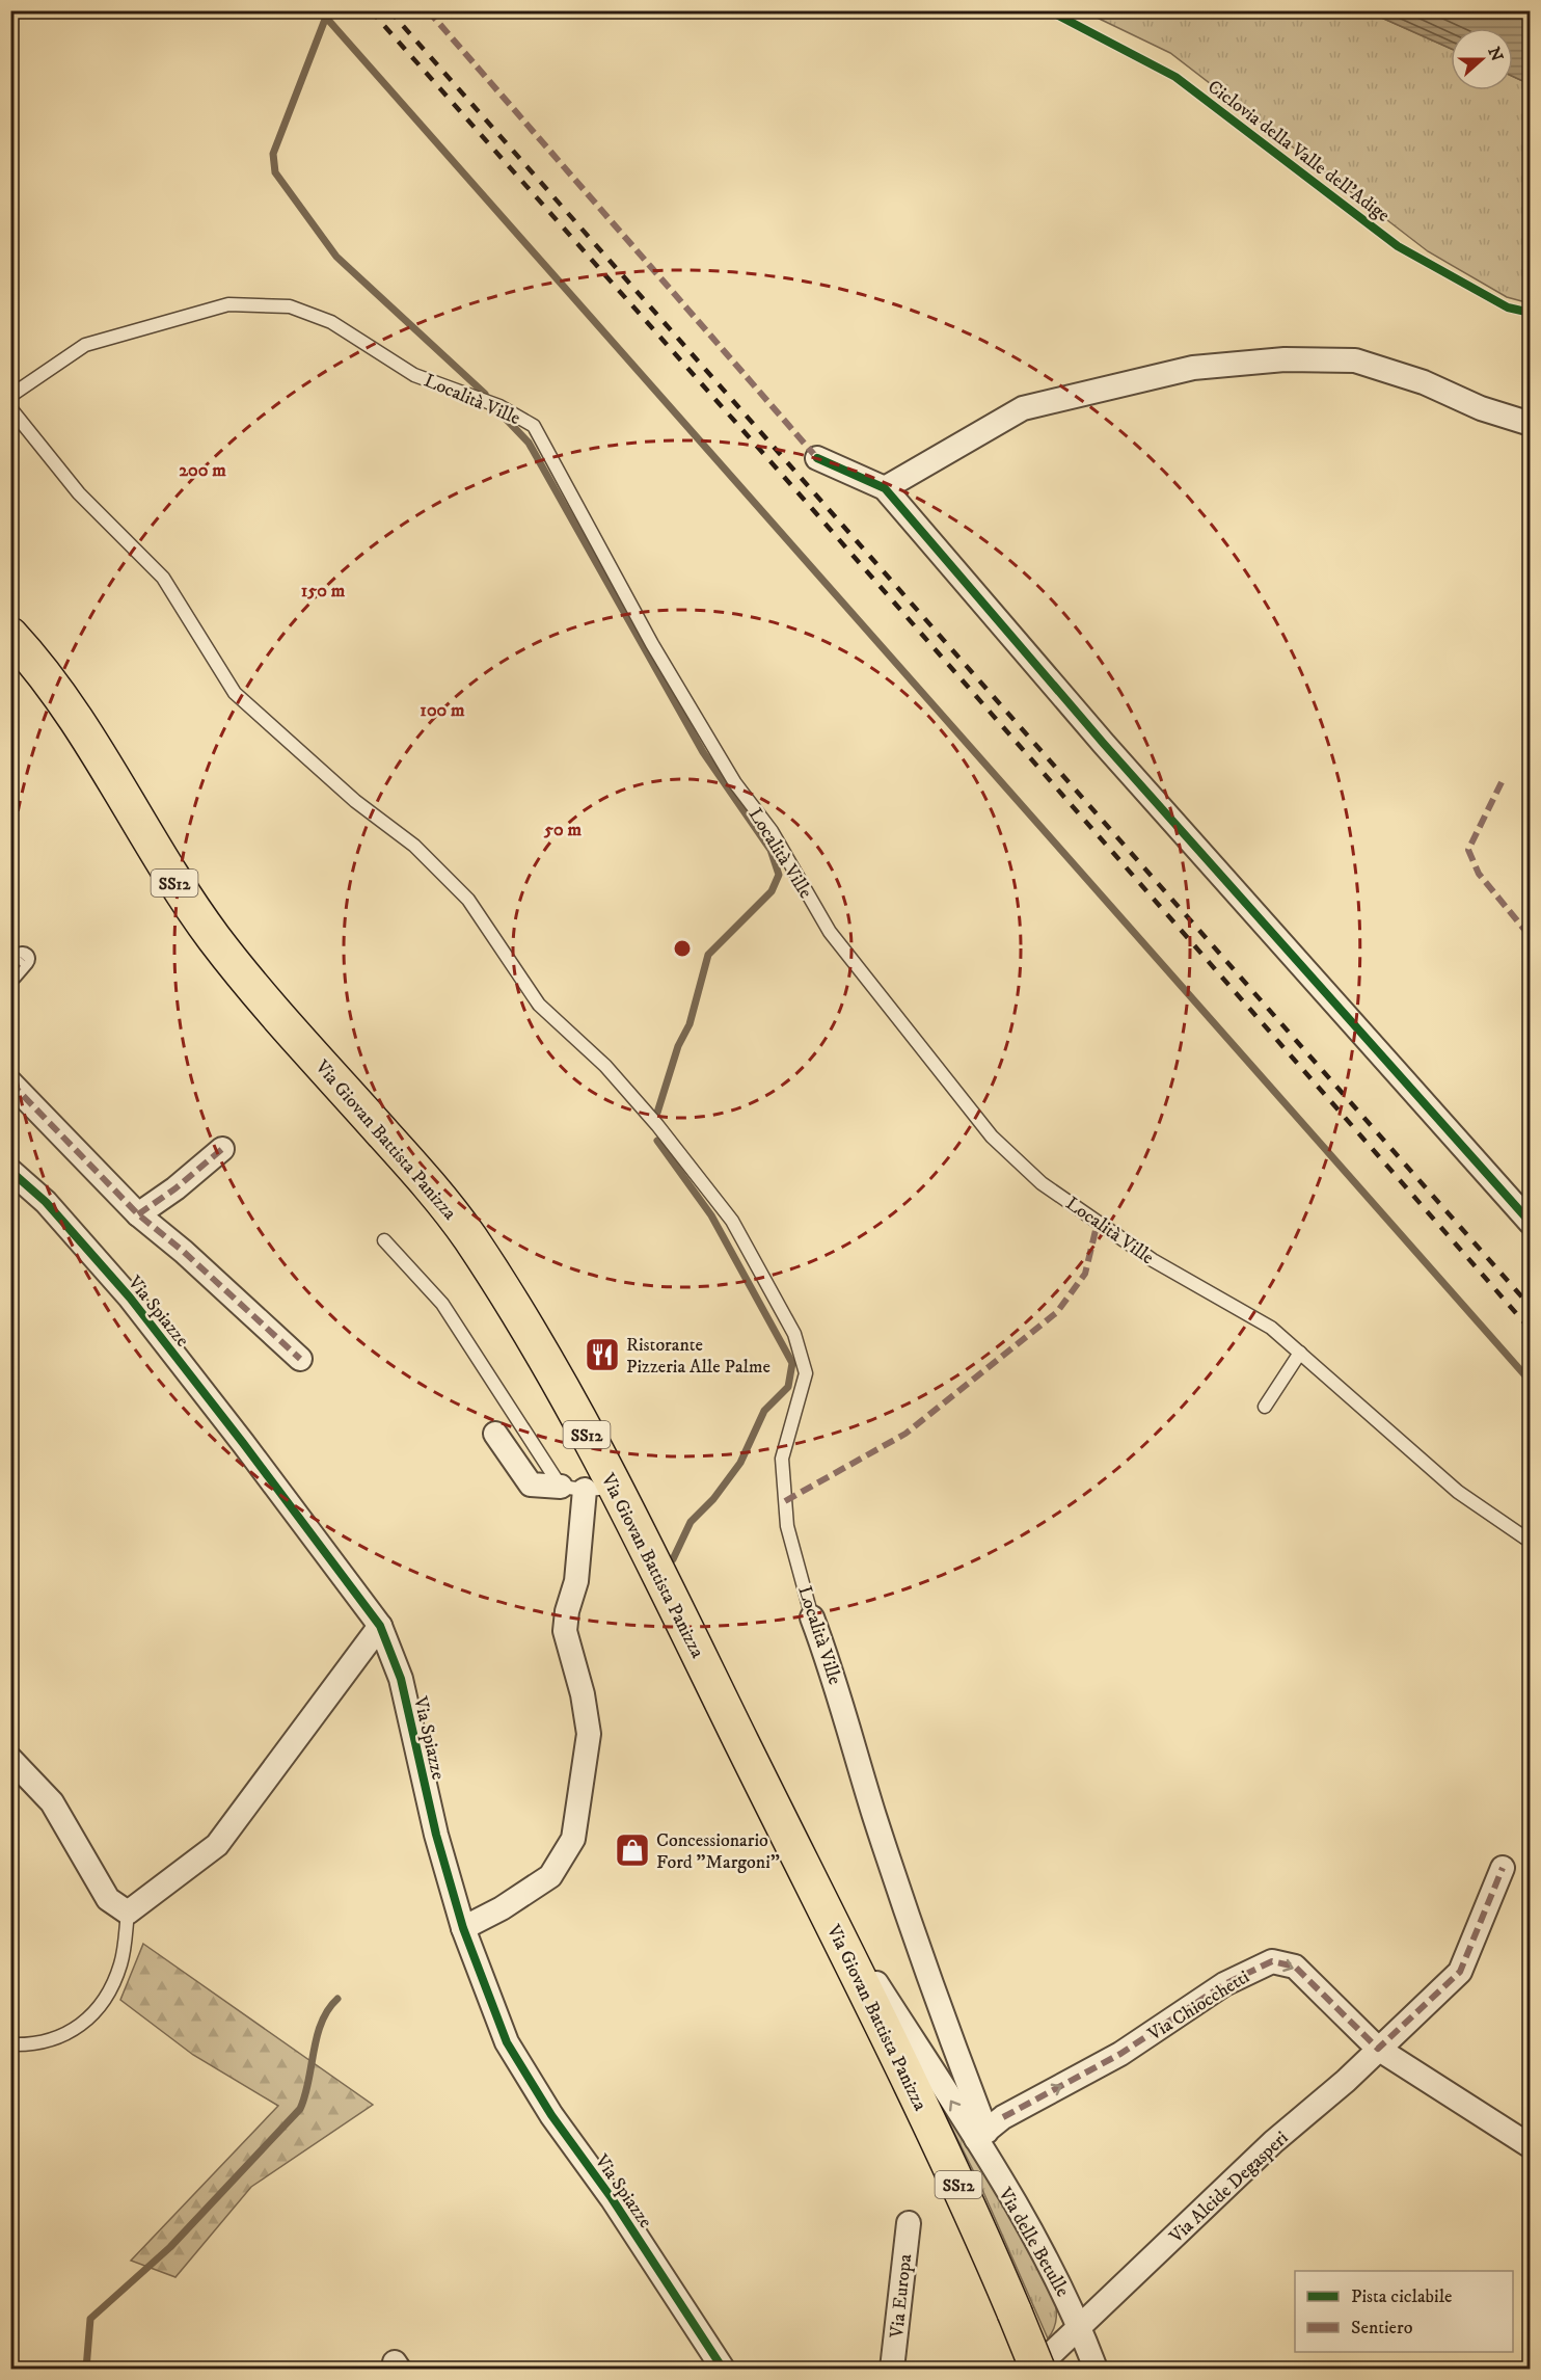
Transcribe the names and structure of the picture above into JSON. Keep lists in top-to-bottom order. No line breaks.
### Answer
{"streets":{"main road":["SS12","Via Giovan Battista Panizza"],"street":["Località Ville","Via Spiazze","Via Chiocchetti","Via Alcide Degasperi","Via delle Betulle","Via Europa"],"cycle path":["Ciclovia della Valle dell'Adige"]},"crossings":[["Località Ville","Via Chiocchetti"],["Località Ville","Via delle Betulle"],["Via Giovan Battista Panizza","Via Alcide Degasperi"],["Via Giovan Battista Panizza","Via delle Betulle"],["Via Chiocchetti","Via Alcide Degasperi"],["Via Chiocchetti","Via delle Betulle"],["Via Alcide Degasperi","Via delle Betulle"]],"one_way":["Via Chiocchetti","Via delle Betulle"],"places":{"restaurant":["Ristorante Pizzeria Alle Palme"],"shop":["Concessionario Ford \"Margoni\""]},"legend":["Pista ciclabile","Sentiero"],"north":"right","rings":["200 m","150 m","100 m","50 m"]}
